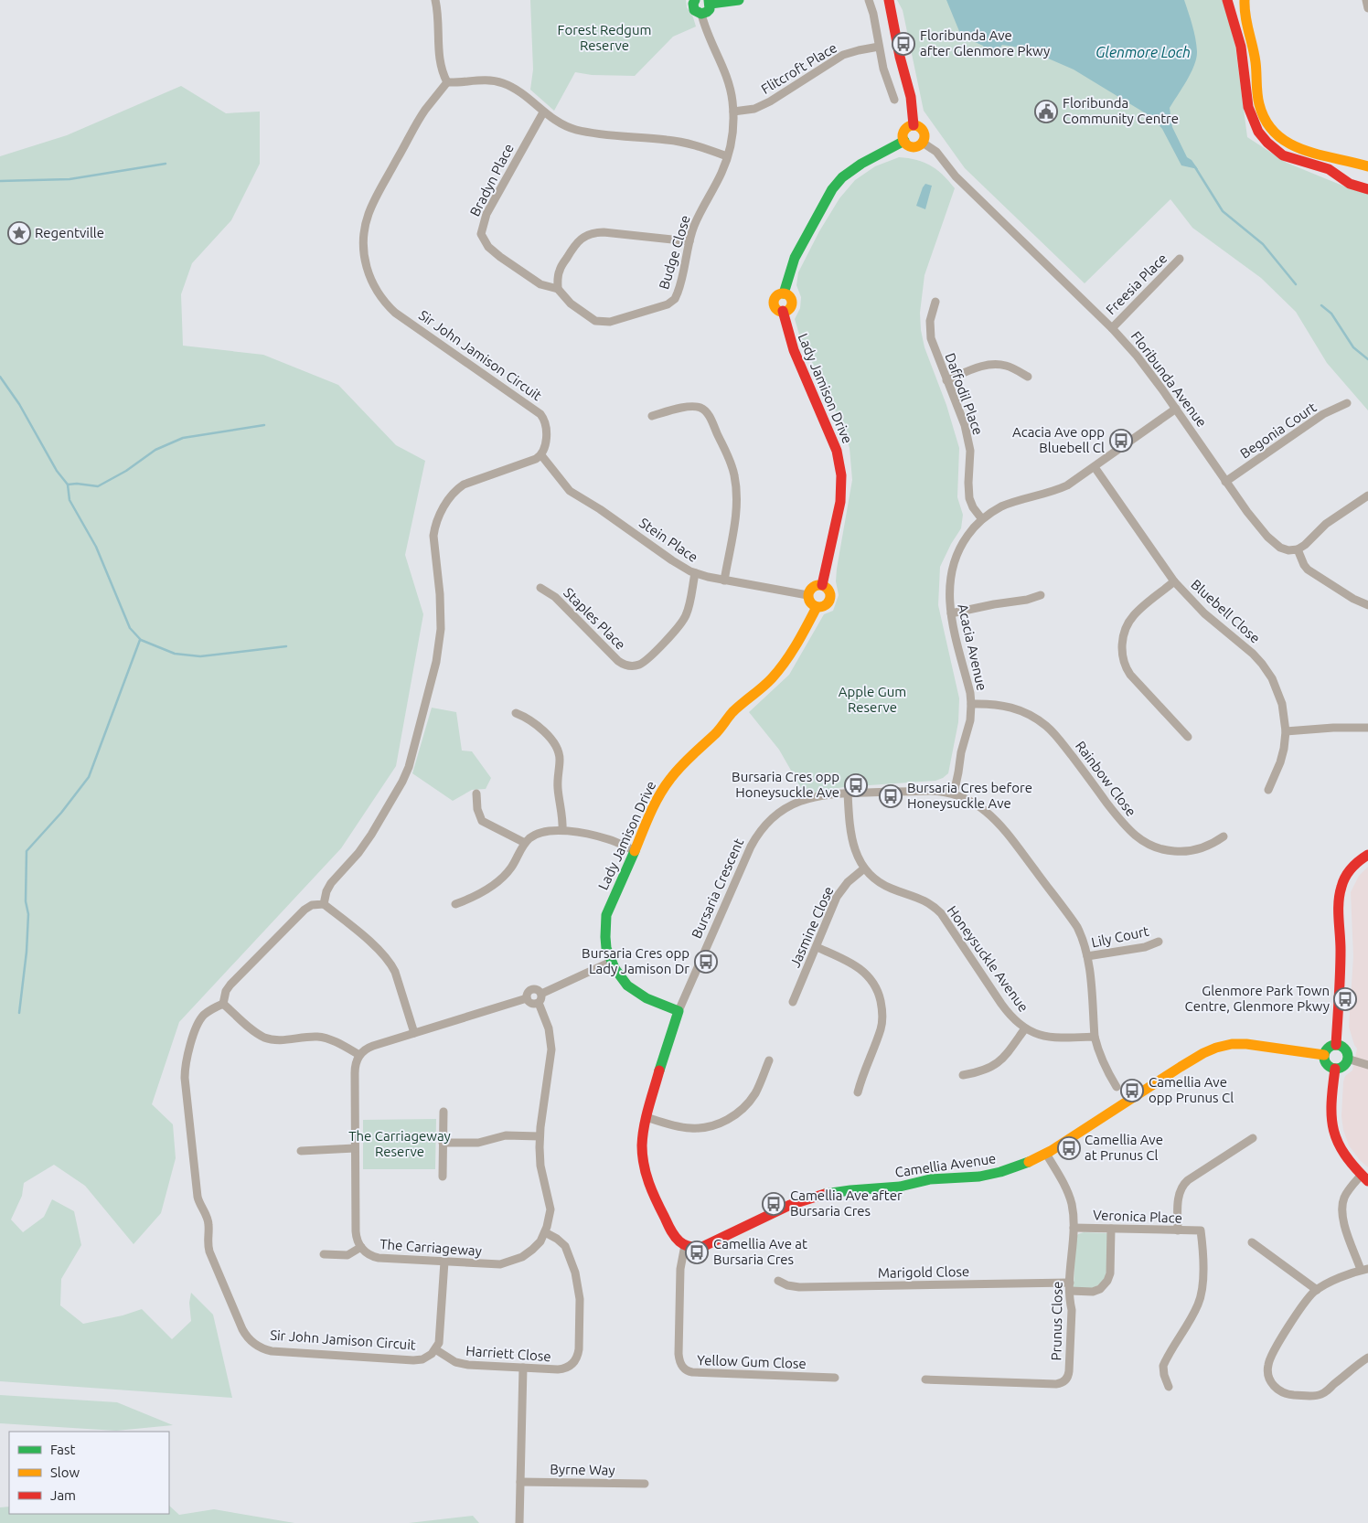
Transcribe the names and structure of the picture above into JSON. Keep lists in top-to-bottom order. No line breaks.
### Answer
{"streets":{"street":["Flitcroft Place","Bradyn Place","Budge Close","Freesia Place","Sir John Jamison Circuit","Floribunda Avenue","Lady Jamison Drive","Daffodil Place","Begonia Court","Stein Place","Bluebell Close","Staples Place","Acacia Avenue","Rainbow Close","Bursaria Crescent","Jasmine Close","Lily Court","Honeysuckle Avenue","Camellia Avenue","Veronica Place","The Carriageway","Marigold Close","Prunus Close","Harriett Close","Yellow Gum Close","Byrne Way"]},"crossings":[["Bradyn Place","Budge Close"],["Freesia Place","Floribunda Avenue"],["Sir John Jamison Circuit","Stein Place"],["Sir John Jamison Circuit","The Carriageway"],["Sir John Jamison Circuit","Harriett Close"],["Floribunda Avenue","Lady Jamison Drive"],["Floribunda Avenue","Begonia Court"],["Floribunda Avenue","Acacia Avenue"],["Lady Jamison Drive","Stein Place"],["Lady Jamison Drive","Bursaria Crescent"],["Daffodil Place","Acacia Avenue"],["Stein Place","Staples Place"],["Bluebell Close","Acacia Avenue"],["Acacia Avenue","Rainbow Close"],["Acacia Avenue","Bursaria Crescent"],["Bursaria Crescent","Lily Court"],["Bursaria Crescent","Honeysuckle Avenue"],["Bursaria Crescent","Camellia Avenue"],["Bursaria Crescent","Yellow Gum Close"],["Jasmine Close","Honeysuckle Avenue"],["Camellia Avenue","Prunus Close"],["Camellia Avenue","Yellow Gum Close"],["Veronica Place","Marigold Close"],["Veronica Place","Prunus Close"],["The Carriageway","Harriett Close"],["Marigold Close","Prunus Close"]],"water":["Glenmore Loch"],"parks":["Forest Redgum Reserve","Apple Gum Reserve","The Carriageway Reserve"],"places":{"bus stop":["Floribunda Ave after Glenmore Pkwy","Acacia Ave opp Bluebell Cl","Bursaria Cres opp Honeysuckle Ave","Bursaria Cres before Honeysuckle Ave","Bursaria Cres opp Lady Jamison Dr","Glenmore Park Town Centre, Glenmore Pkwy","Camellia Ave opp Prunus Cl","Camellia Ave at Prunus Cl","Camellia Ave after Bursaria Cres","Camellia Ave at Bursaria Cres"],"public building":["Floribunda Community Centre"],"place":["Regentville"]},"legend":["Fast","Slow","Jam"]}
